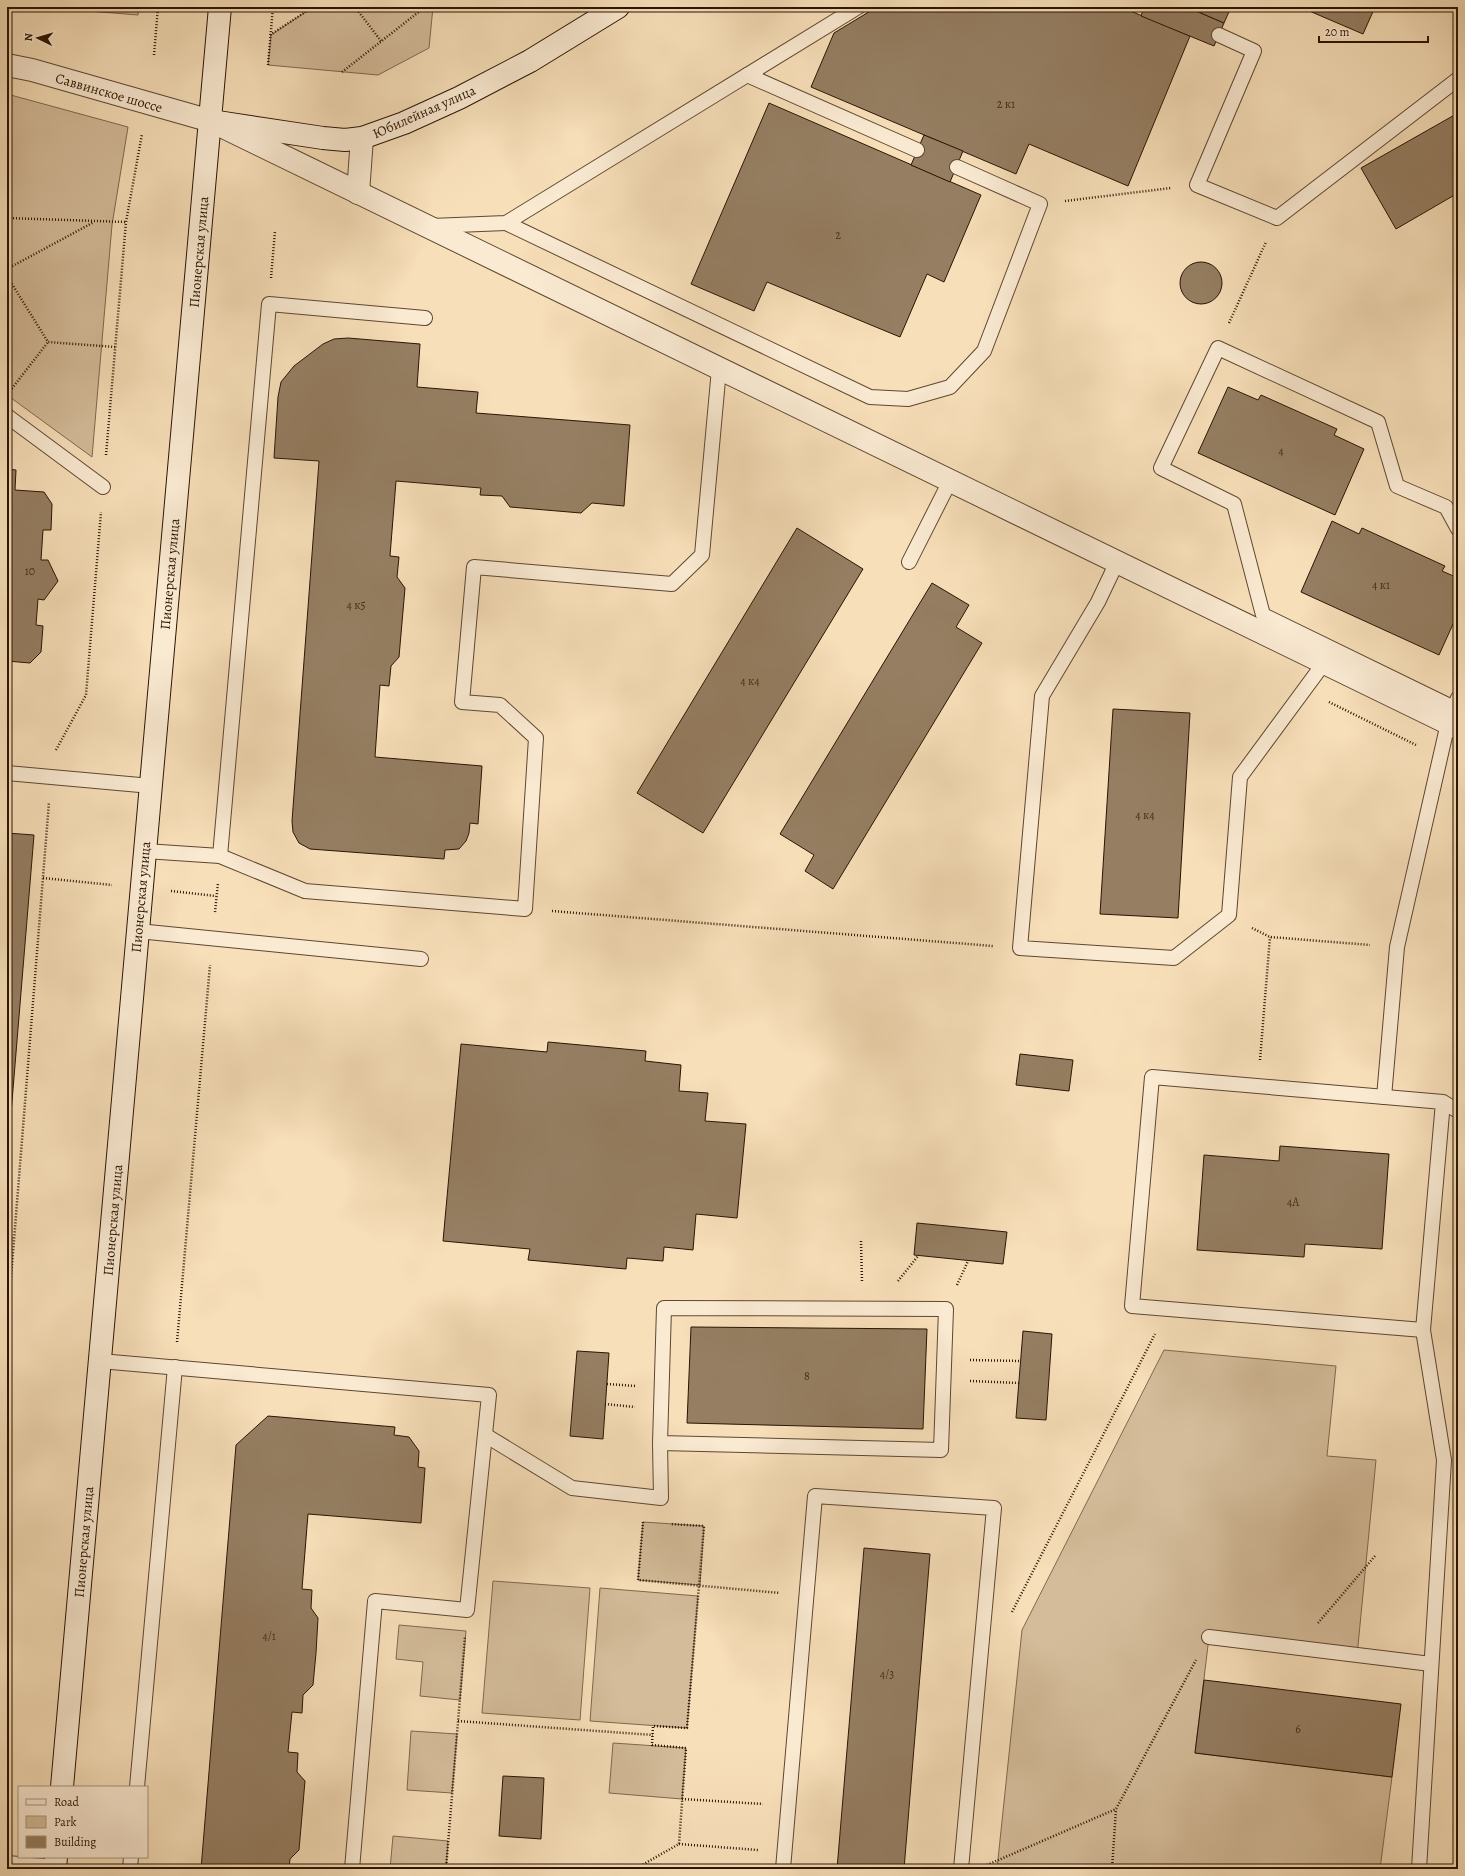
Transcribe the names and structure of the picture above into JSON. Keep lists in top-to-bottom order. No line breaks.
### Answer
{"streets":{"main road":["Саввинское шоссе","Юбилейная улица","Пионерская улица"]},"crossings":[["Саввинское шоссе","Юбилейная улица"],["Саввинское шоссе","Пионерская улица"],["Юбилейная улица","Пионерская улица"]],"house_numbers":["2 к1","2","4","10","4 к1","4 к5","4 к4","4 к4","4А","8","4/1","4/3","6"],"legend":["Road","Park","Building"],"scale_bar":"20 m","north":"left"}
